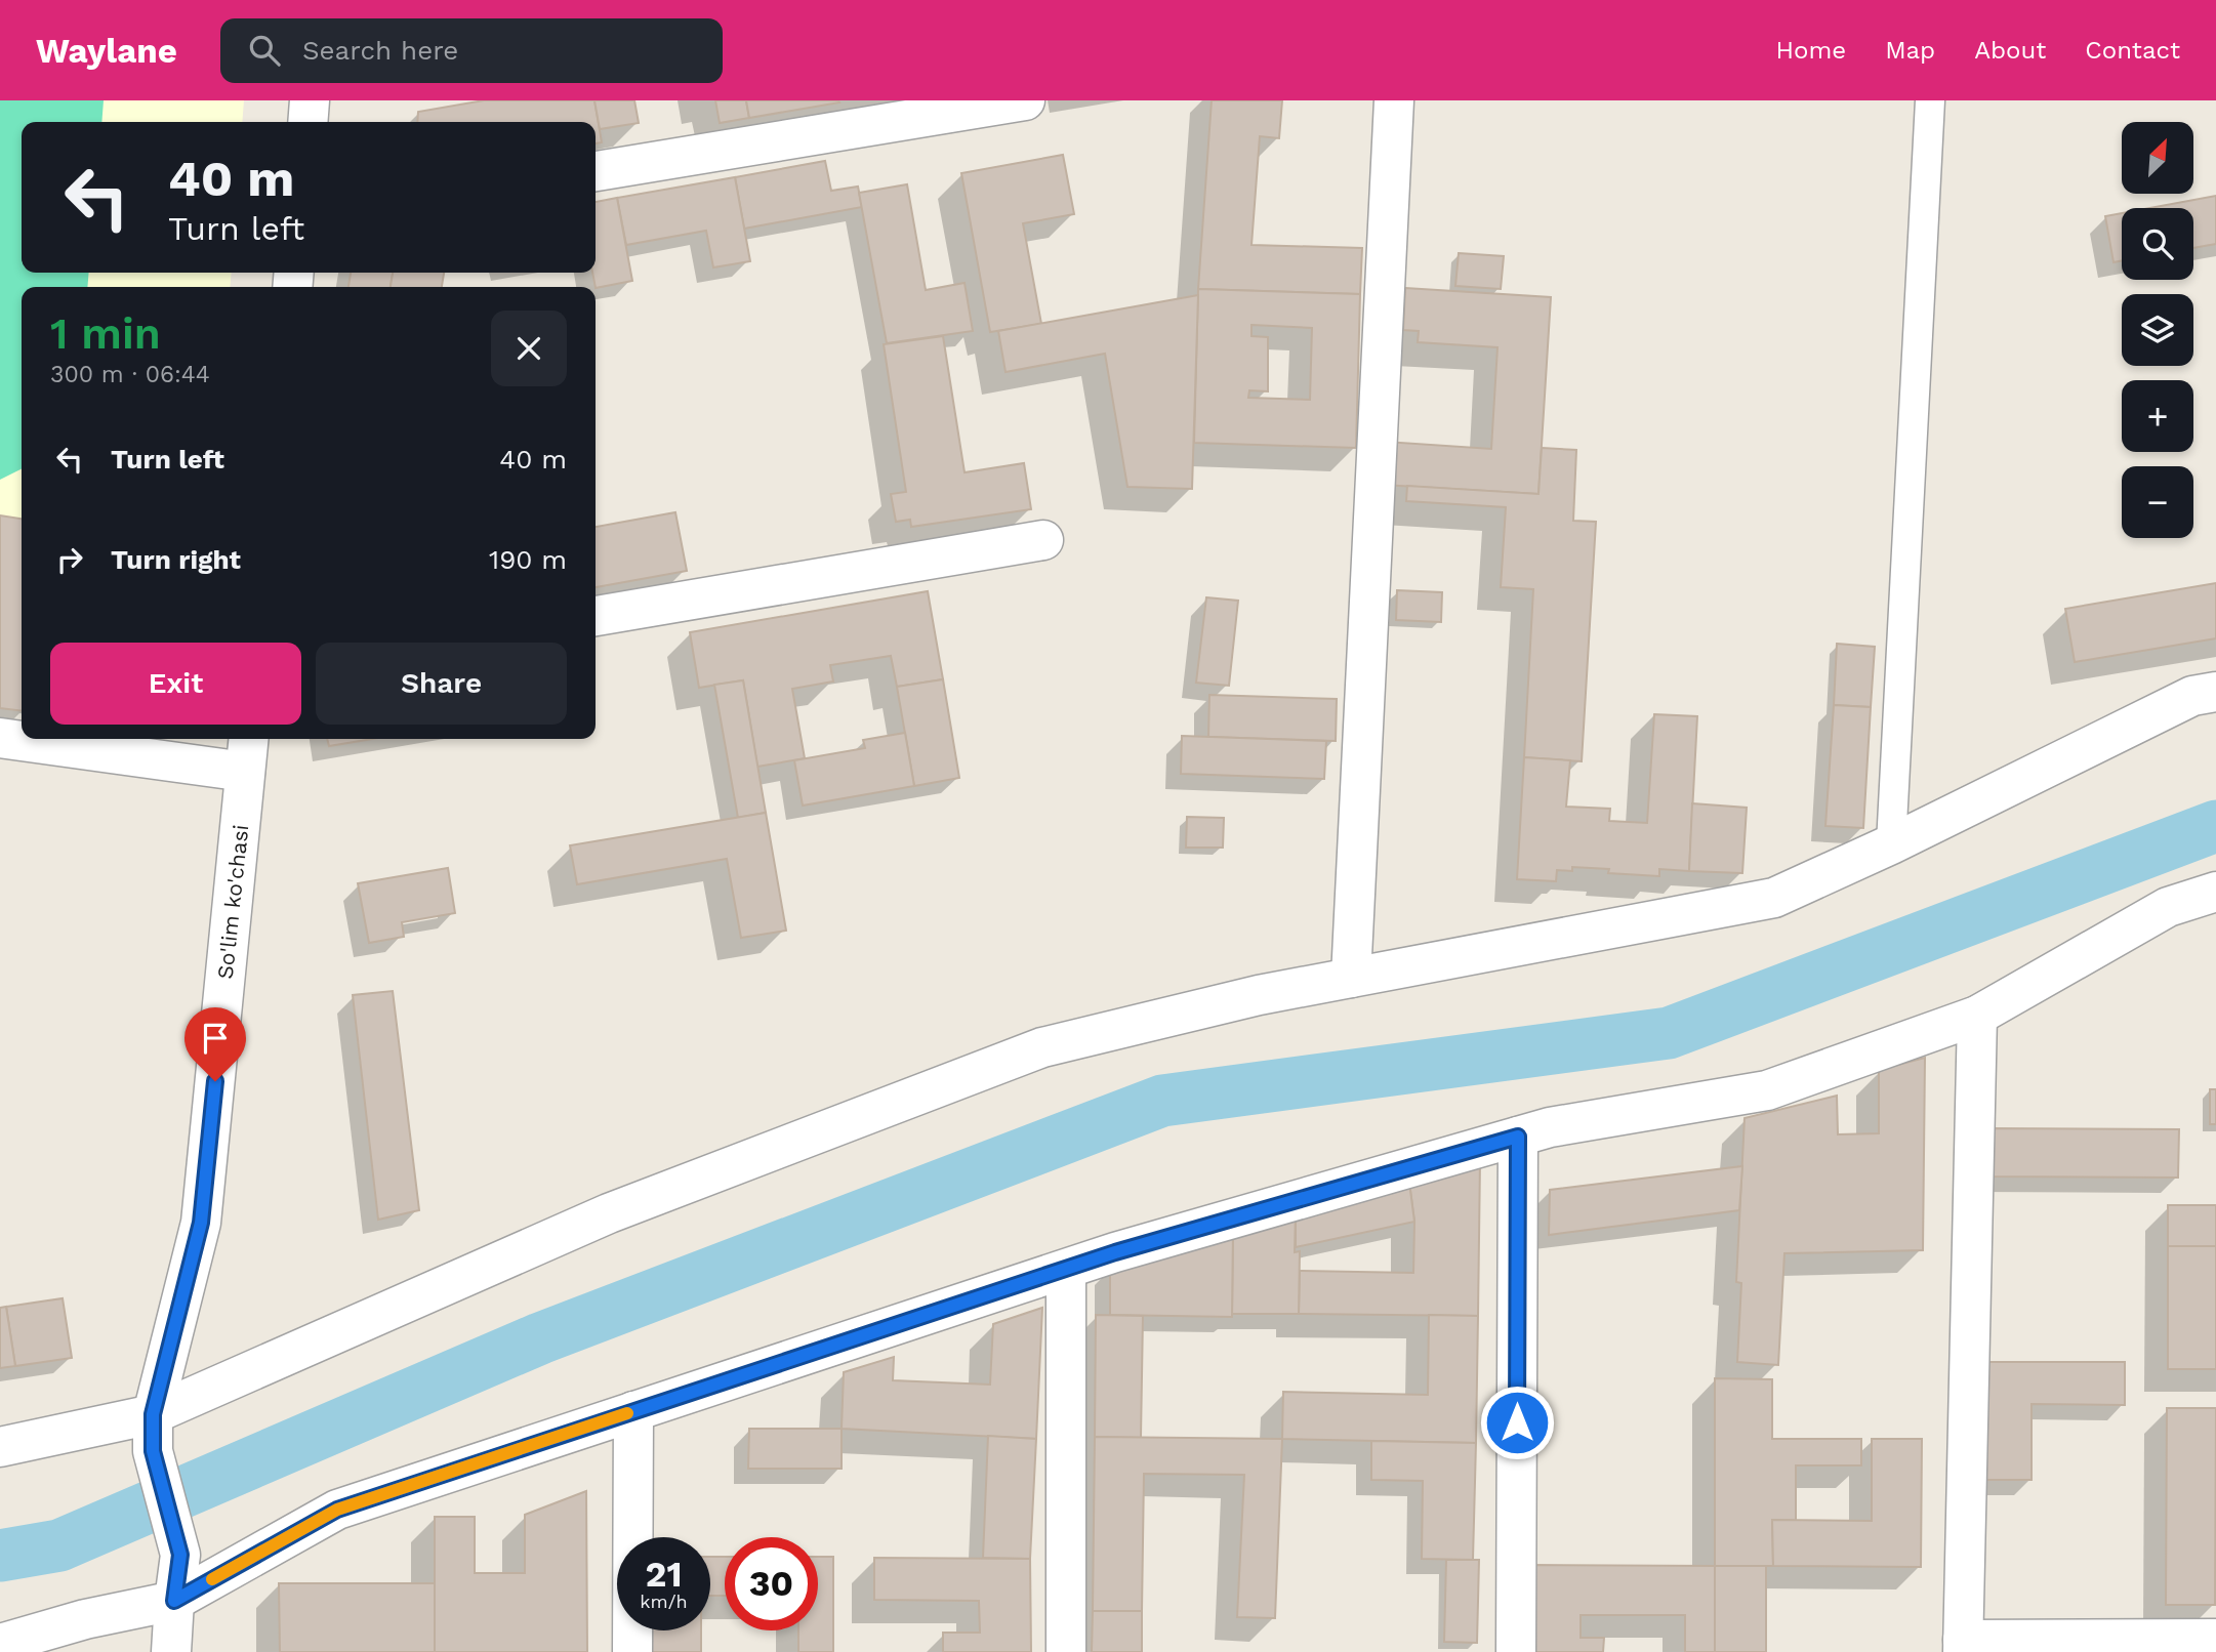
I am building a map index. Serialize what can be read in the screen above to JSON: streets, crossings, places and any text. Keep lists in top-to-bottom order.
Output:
{
  "streets": {
    "street": ["So'lim ko'chasi"]
  },
  "north": "top right",
  "page": {
    "header": "Waylane",
    "search": "Search here",
    "nav": [
      "Home",
      "Map",
      "About",
      "Contact"
    ],
    "map_buttons": ["+", "−"],
    "turn": ["40 m", "Turn left"],
    "heading": ["1 min", "300 m · 06:44"],
    "list": [
      {
        "name": "Turn left",
        "value": "40 m"
      },
      {
        "name": "Turn right",
        "value": "190 m"
      }
    ],
    "buttons": ["Exit", "Share"],
    "speed": "21 km/h",
    "limit": "30"
  }
}
